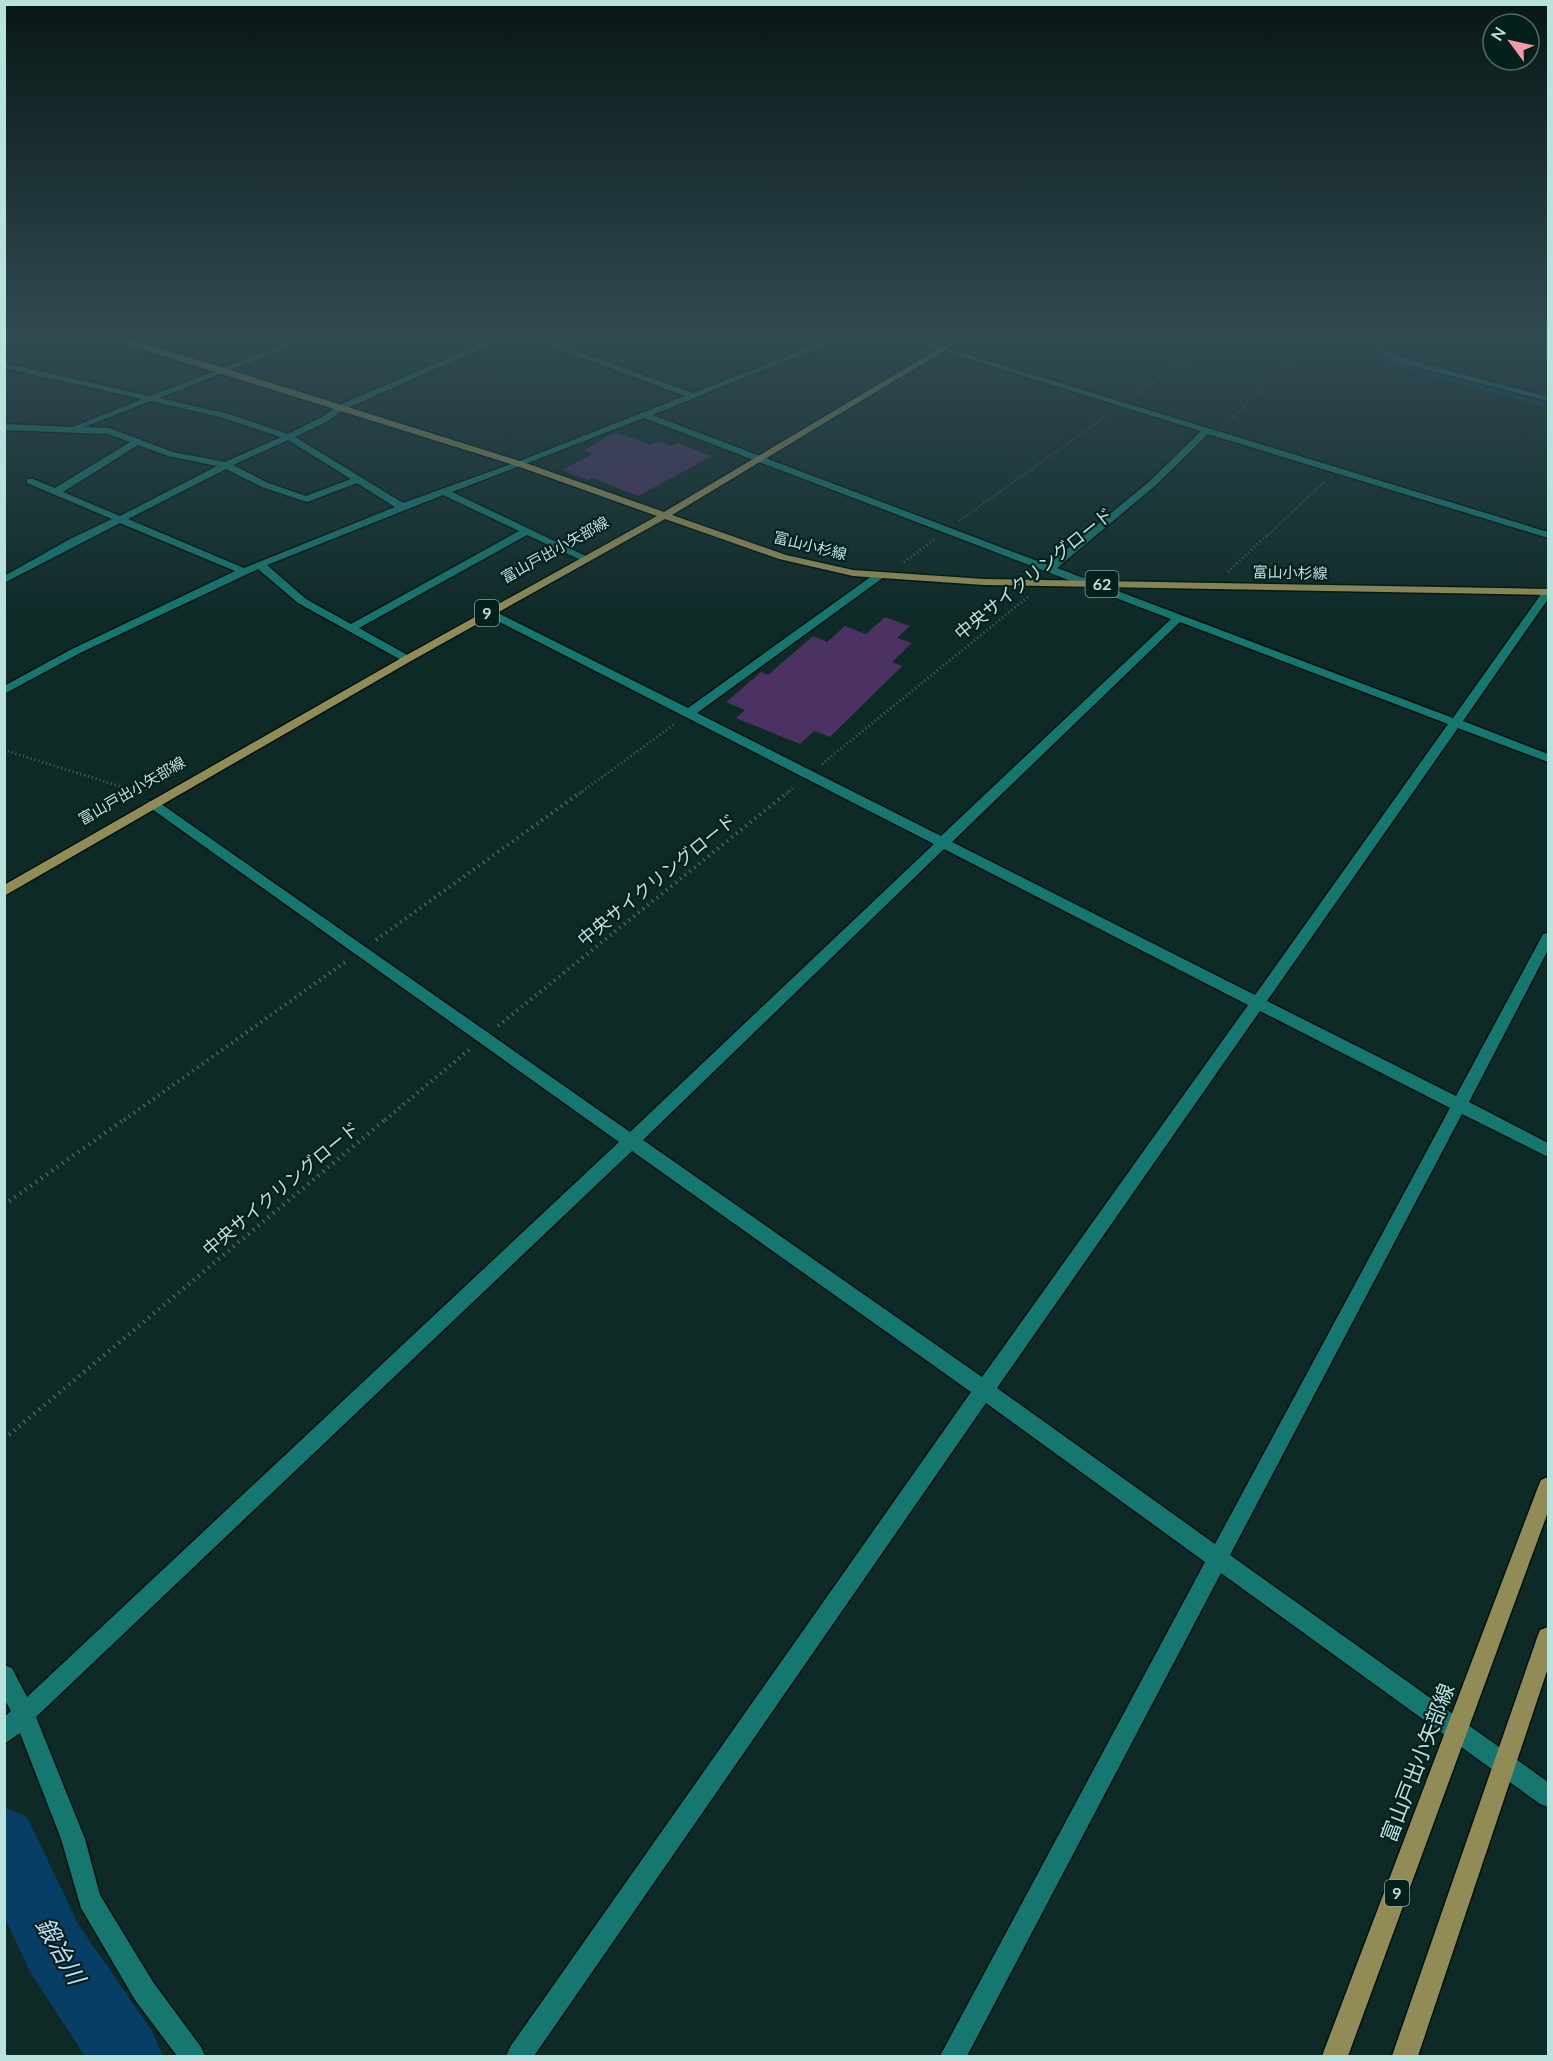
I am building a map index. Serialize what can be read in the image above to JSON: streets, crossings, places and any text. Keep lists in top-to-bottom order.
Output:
{
  "streets": {
    "main road": [
      "富山小杉線",
      "富山戸出小矢部線",
      "62",
      "9"
    ],
    "path": ["中央サイクリングロード"]
  },
  "crossings": [
    ["富山小杉線", "富山戸出小矢部線"],
    ["富山小杉線", "中央サイクリングロード"]
  ],
  "water": ["鍛冶川"],
  "north": "top left"
}
